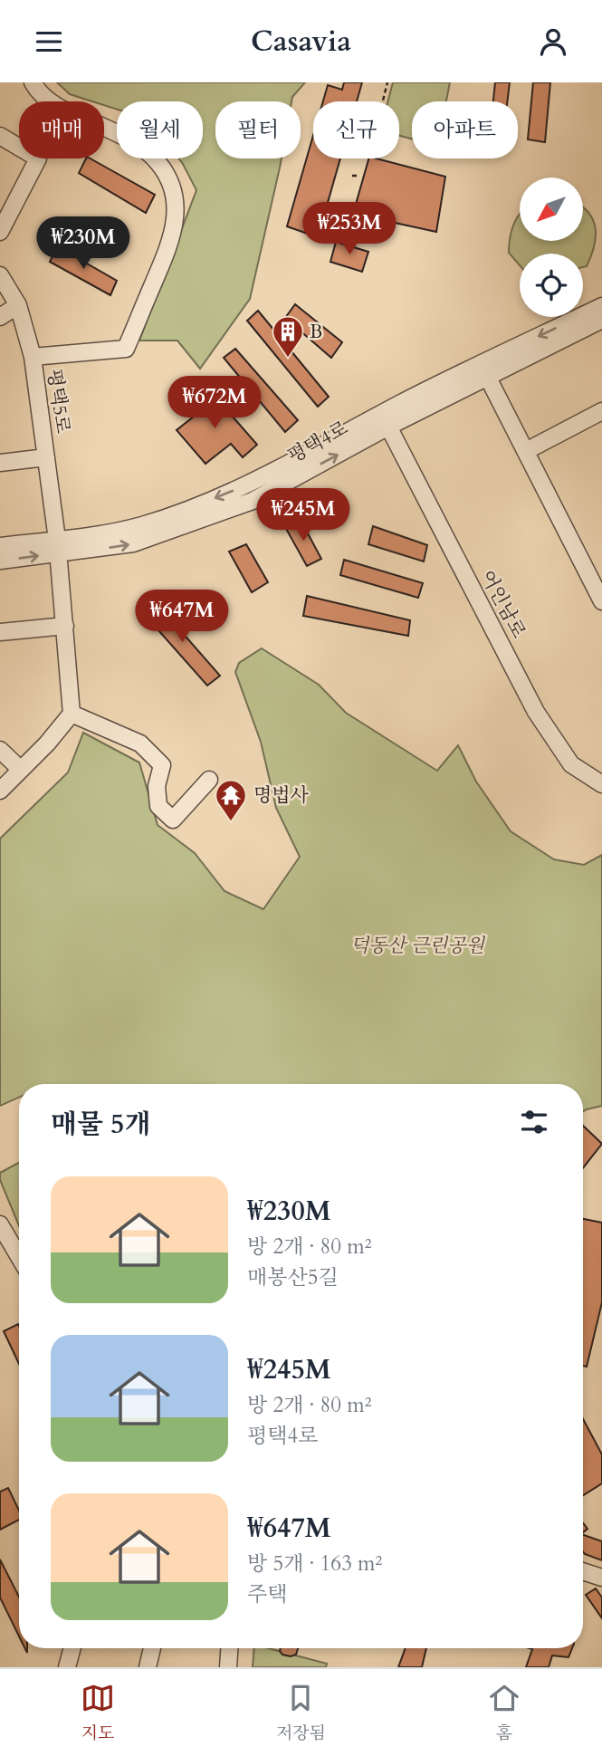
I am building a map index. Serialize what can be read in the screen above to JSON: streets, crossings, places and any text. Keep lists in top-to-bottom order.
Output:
{
  "streets": {
    "street": ["평택5로", "평택4로", "어인남로"]
  },
  "crossings": [
    ["평택5로", "평택4로"],
    ["평택4로", "어인남로"]
  ],
  "parks": ["덕동산 근린공원"],
  "places": {
    "building": ["B"],
    "temple": ["명법사"]
  },
  "north": "bottom left",
  "page": {
    "header": "Casavia",
    "chip": [
      "매매",
      "월세",
      "필터",
      "신규",
      "아파트"
    ],
    "price": [
      "₩253M",
      "₩230M",
      "₩672M",
      "₩245M",
      "₩647M"
    ],
    "heading": "매물 5개",
    "list": [
      {
        "name": "₩230M",
        "note": "방 2개 · 80 m² · 매봉산5길"
      },
      {
        "name": "₩245M",
        "note": "방 2개 · 80 m² · 평택4로"
      },
      {
        "name": "₩647M",
        "note": "방 5개 · 163 m² · 주택"
      }
    ],
    "tabs": ["지도", "저장됨", "홈"]
  }
}
